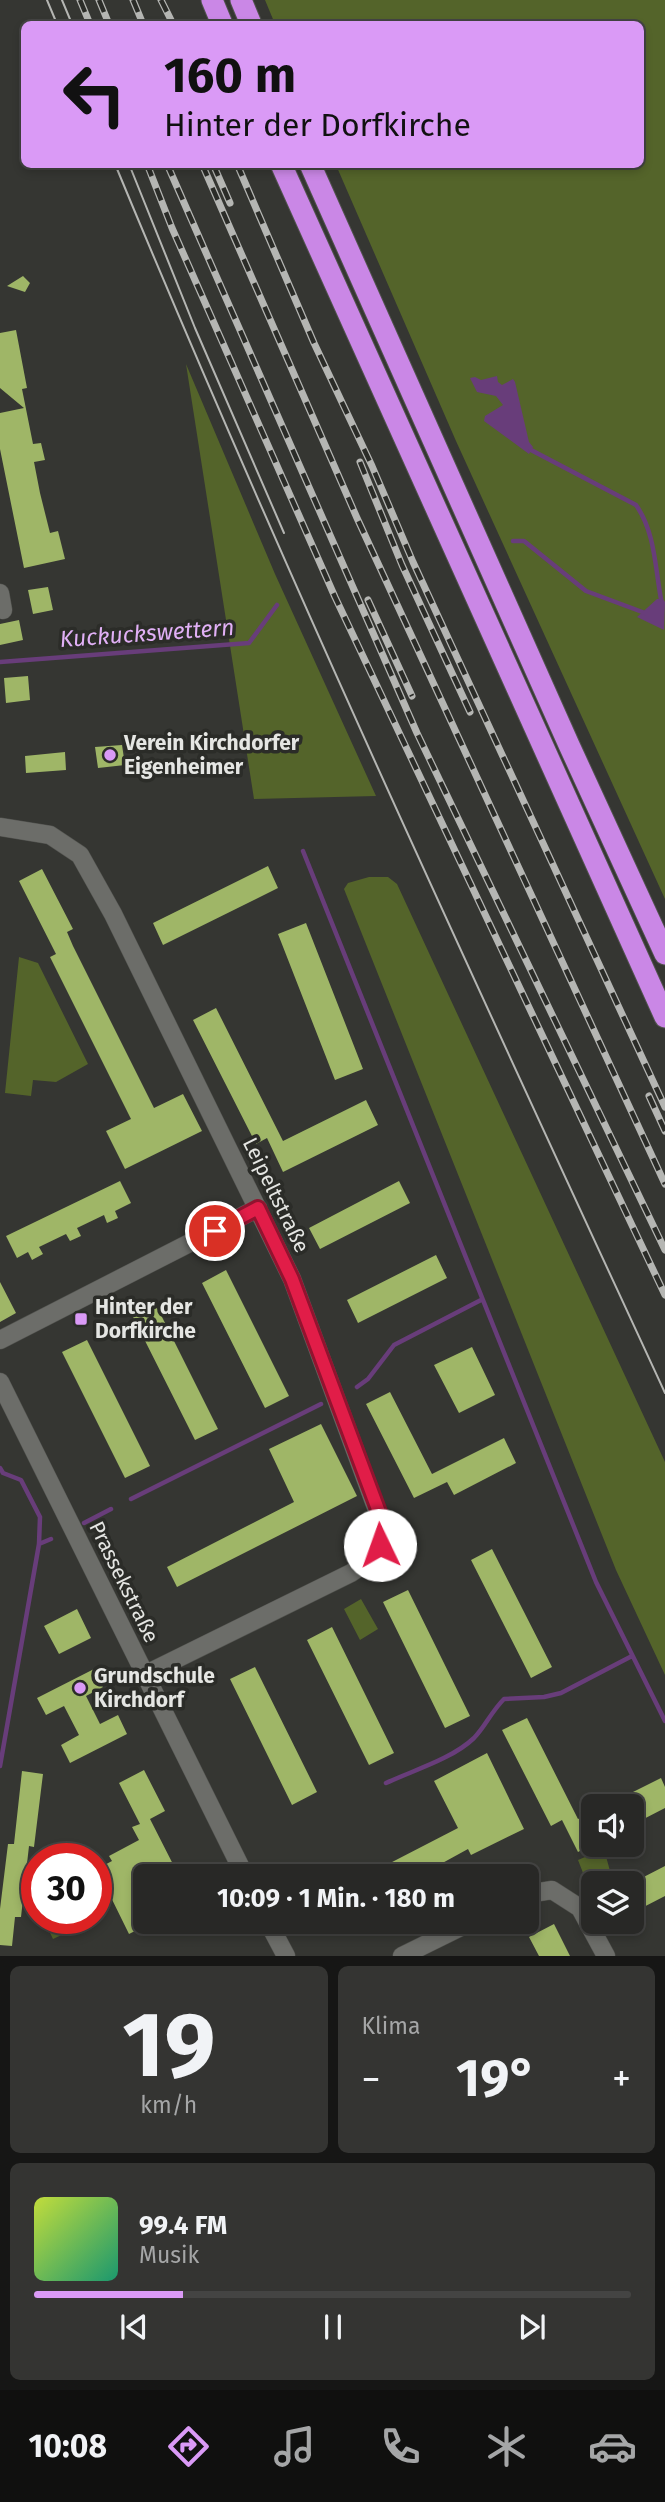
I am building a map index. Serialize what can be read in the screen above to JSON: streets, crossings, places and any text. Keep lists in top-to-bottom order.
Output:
{
  "streets": {
    "street": ["Leipeltstraße", "Prassekstraße"]
  },
  "crossings": [
    ["Leipeltstraße", "Prassekstraße"]
  ],
  "water": ["Kuckuckswettern"],
  "places": {
    "other": ["Verein Kirchdorfer Eigenheimer", "Grundschule Kirchdorf"],
    "transit": ["Hinter der Dorfkirche"]
  },
  "page": {
    "turn": ["160 m", "Hinter der Dorfkirche"],
    "limit": "30",
    "trip": "10:09 · 1 Min. · 180 m",
    "tile": [
      ["19", "km/h"],
      "Klima"
    ],
    "heat": ["−", "19°", "+"],
    "song": ["99.4 FM", "Musik"],
    "tabs": "10:08"
  }
}
